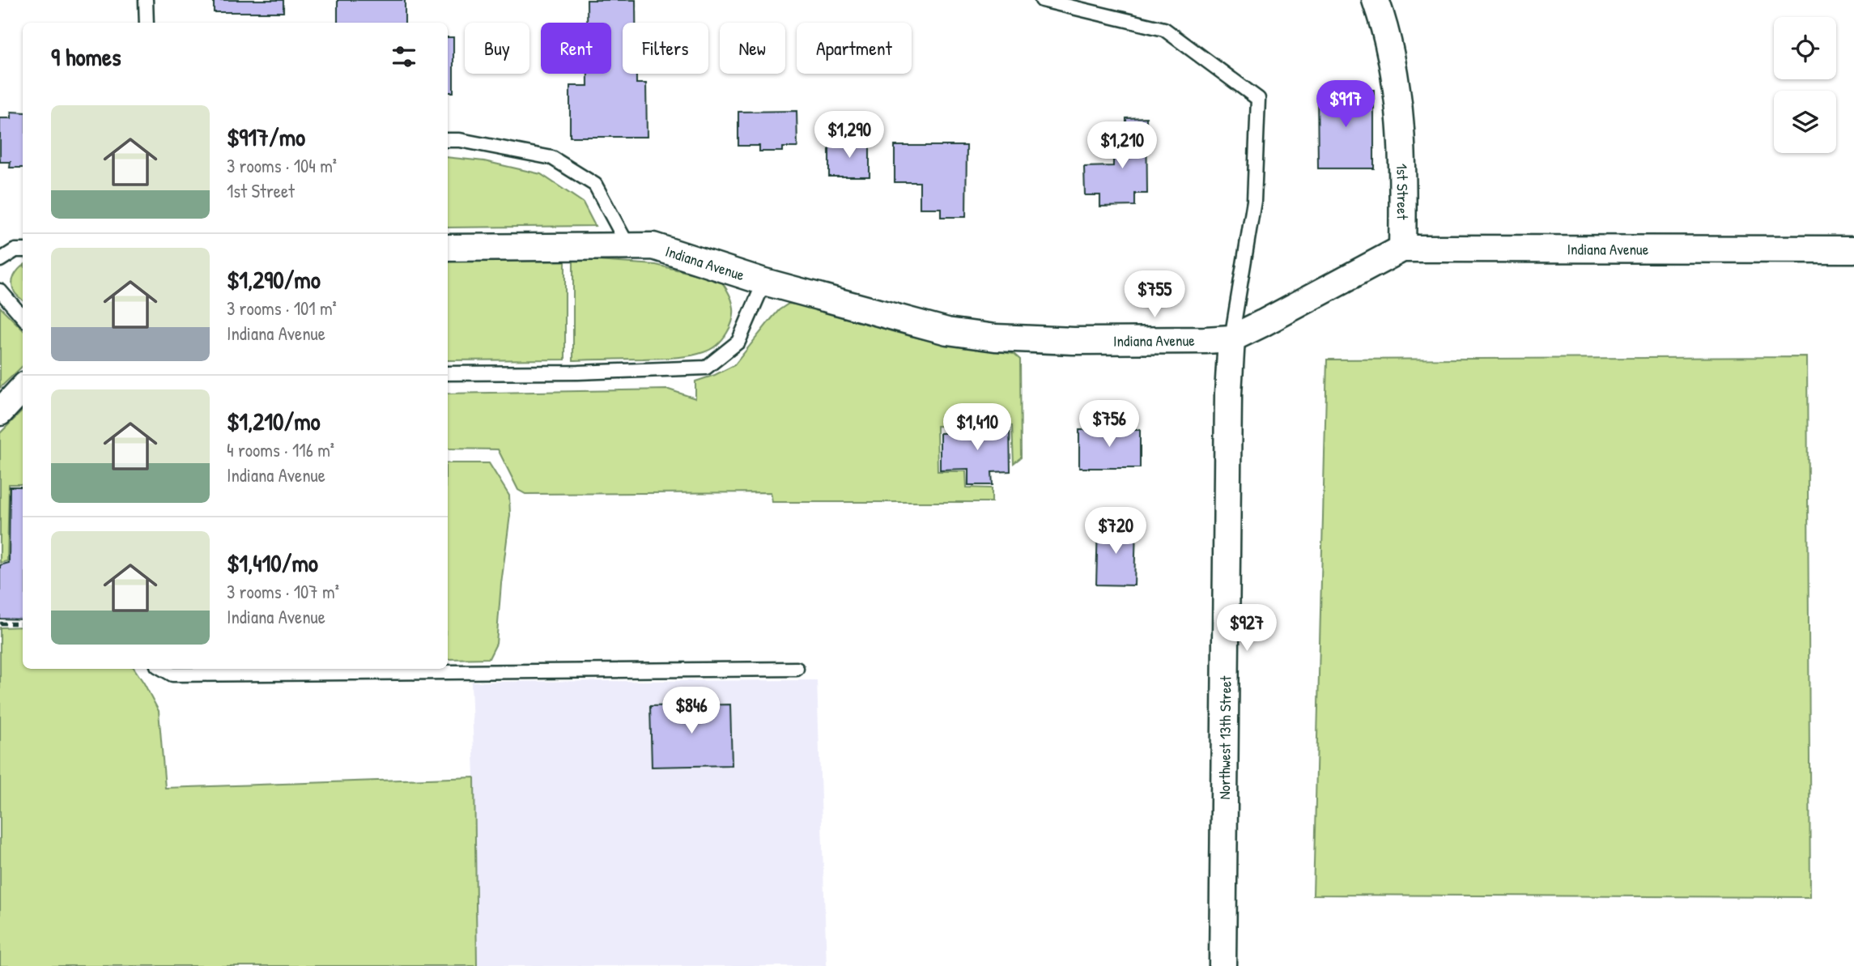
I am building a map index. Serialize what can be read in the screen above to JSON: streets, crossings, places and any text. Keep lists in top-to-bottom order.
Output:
{
  "streets": {
    "street": ["1st Street", "Indiana Avenue", "Northwest 13th Street"]
  },
  "crossings": [
    ["1st Street", "Indiana Avenue"],
    ["Indiana Avenue", "Northwest 13th Street"]
  ],
  "page": {
    "chip": [
      "Buy",
      "Rent",
      "Filters",
      "New",
      "Apartment"
    ],
    "heading": "9 homes",
    "price": [
      "$917",
      "$1,290",
      "$1,210",
      "$755",
      "$756",
      "$1,410",
      "$720",
      "$927",
      "$846"
    ],
    "list": [
      {
        "name": "$917/mo",
        "note": "3 rooms · 104 m² · 1st Street"
      },
      {
        "name": "$1,290/mo",
        "note": "3 rooms · 101 m² · Indiana Avenue"
      },
      {
        "name": "$1,210/mo",
        "note": "4 rooms · 116 m² · Indiana Avenue"
      },
      {
        "name": "$1,410/mo",
        "note": "3 rooms · 107 m² · Indiana Avenue"
      }
    ]
  }
}
